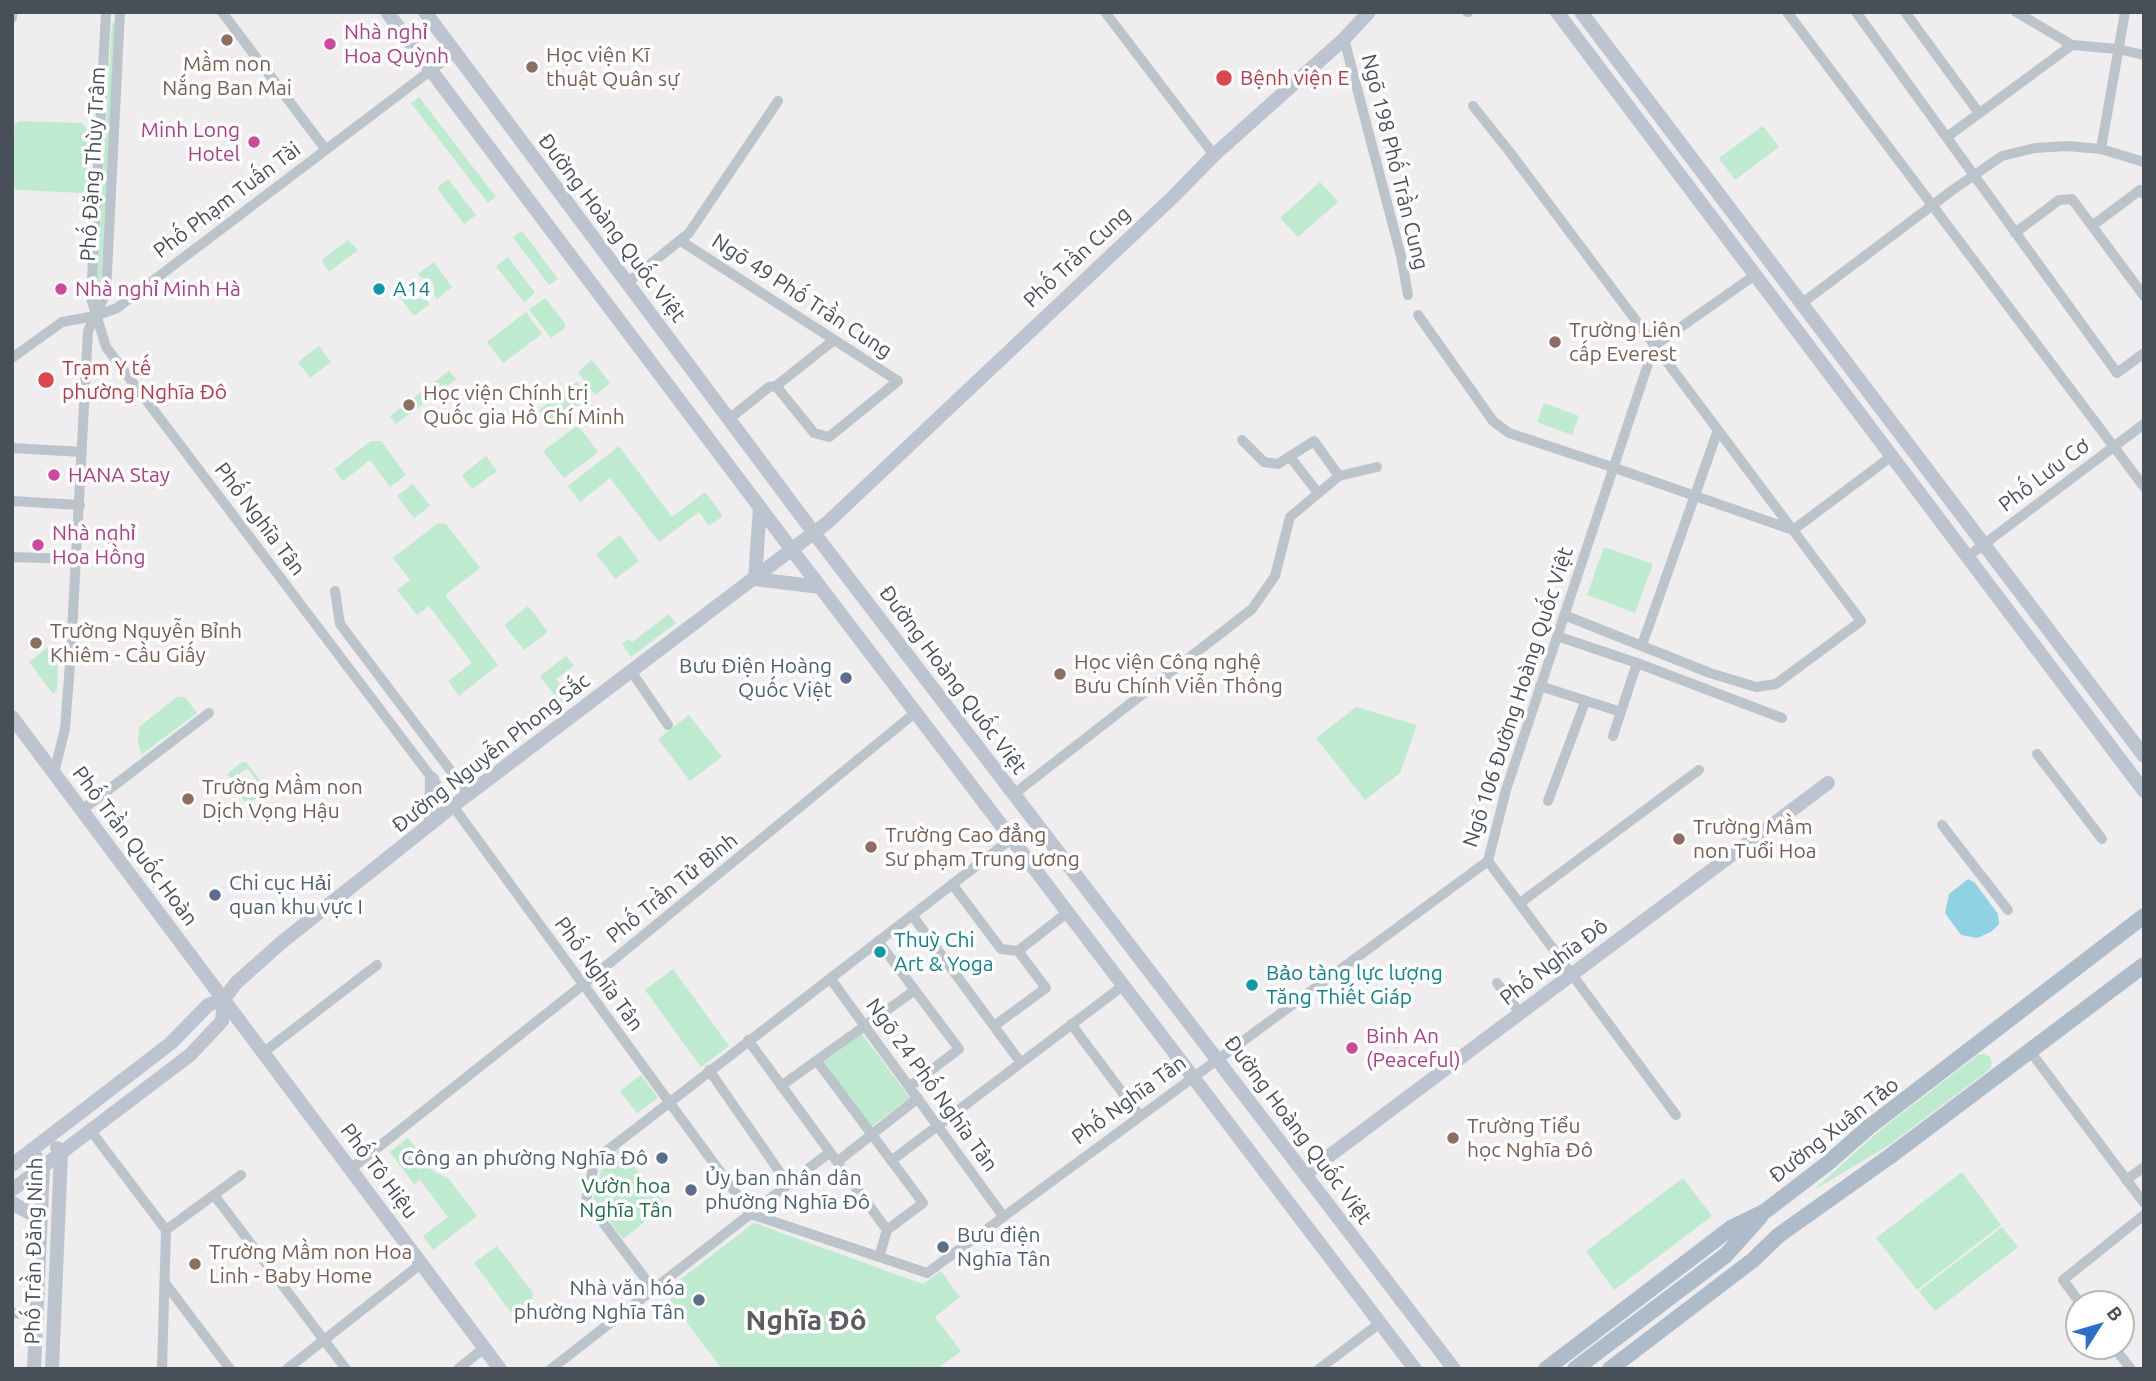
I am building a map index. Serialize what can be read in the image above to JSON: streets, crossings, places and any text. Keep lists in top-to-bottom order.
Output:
{
  "streets": {
    "main road": [
      "Đường Hoàng Quốc Việt",
      "Phố Trần Cung",
      "Đường Nguyễn Phong Sắc",
      "Phố Trần Quốc Hoàn",
      "Phố Nghĩa Đô",
      "Đường Xuân Tảo",
      "Phố Tô Hiệu",
      "Phố Trần Đăng Ninh"
    ],
    "street": [
      "Ngõ 198 Phố Trần Cung",
      "Phố Đặng Thùy Trâm",
      "Phố Phạm Tuấn Tài",
      "Ngõ 49 Phố Trần Cung",
      "Phố Lưu Cơ",
      "Phố Nghĩa Tân",
      "Ngõ 106 Đường Hoàng Quốc Việt",
      "Phố Trần Tử Bình",
      "Ngõ 24 Phố Nghĩa Tân"
    ]
  },
  "crossings": [
    ["Ngõ 198 Phố Trần Cung", "Phố Trần Cung"],
    ["Phố Đặng Thùy Trâm", "Phố Phạm Tuấn Tài"],
    ["Phố Đặng Thùy Trâm", "Phố Nghĩa Tân"],
    ["Phố Đặng Thùy Trâm", "Phố Trần Quốc Hoàn"],
    ["Phố Phạm Tuấn Tài", "Đường Hoàng Quốc Việt"],
    ["Phố Phạm Tuấn Tài", "Phố Nghĩa Tân"],
    ["Đường Hoàng Quốc Việt", "Phố Trần Cung"],
    ["Đường Hoàng Quốc Việt", "Phố Nghĩa Tân"],
    ["Đường Hoàng Quốc Việt", "Ngõ 106 Đường Hoàng Quốc Việt"],
    ["Đường Hoàng Quốc Việt", "Phố Nghĩa Đô"],
    ["Phố Trần Cung", "Đường Nguyễn Phong Sắc"],
    ["Phố Nghĩa Tân", "Ngõ 106 Đường Hoàng Quốc Việt"],
    ["Phố Nghĩa Tân", "Đường Nguyễn Phong Sắc"],
    ["Phố Nghĩa Tân", "Phố Trần Tử Bình"],
    ["Phố Nghĩa Tân", "Ngõ 24 Phố Nghĩa Tân"],
    ["Đường Nguyễn Phong Sắc", "Phố Trần Quốc Hoàn"],
    ["Đường Nguyễn Phong Sắc", "Phố Tô Hiệu"],
    ["Đường Nguyễn Phong Sắc", "Phố Trần Đăng Ninh"],
    ["Phố Trần Quốc Hoàn", "Phố Tô Hiệu"],
    ["Phố Trần Tử Bình", "Phố Tô Hiệu"]
  ],
  "districts": ["Nghĩa Đô"],
  "parks": ["Vườn hoa Nghĩa Tân"],
  "places": [
    "Mầm non Nắng Ban Mai",
    "Nhà nghỉ Hoa Quỳnh",
    "Học viện Kĩ thuật Quân sự",
    "Bệnh viện E",
    "Minh Long Hotel",
    "Nhà nghỉ Minh Hà",
    "A14",
    "Trường Liên cấp Everest",
    "Trạm Y tế phường Nghĩa Đô",
    "Học viện Chính trị Quốc gia Hồ Chí Minh",
    "HANA Stay",
    "Nhà nghỉ Hoa Hồng",
    "Trường Nguyễn Bỉnh Khiêm - Cầu Giấy",
    "Học viện Công nghệ Bưu Chính Viễn Thông",
    "Bưu Điện Hoàng Quốc Việt",
    "Trường Mầm non Dịch Vọng Hậu",
    "Trường Mầm non Tuổi Hoa",
    "Trường Cao đẳng Sư phạm Trung ương",
    "Chi cục Hải quan khu vực I",
    "Thuỳ Chi Art & Yoga",
    "Bảo tàng lực lượng Tăng Thiết Giáp",
    "Binh An (Peaceful)",
    "Trường Tiểu học Nghĩa Đô",
    "Công an phường Nghĩa Đô",
    "Ủy ban nhân dân phường Nghĩa Đô",
    "Bưu điện Nghĩa Tân",
    "Trường Mầm non Hoa Linh - Baby Home",
    "Nhà văn hóa phường Nghĩa Tân"
  ],
  "north": "top right"
}
